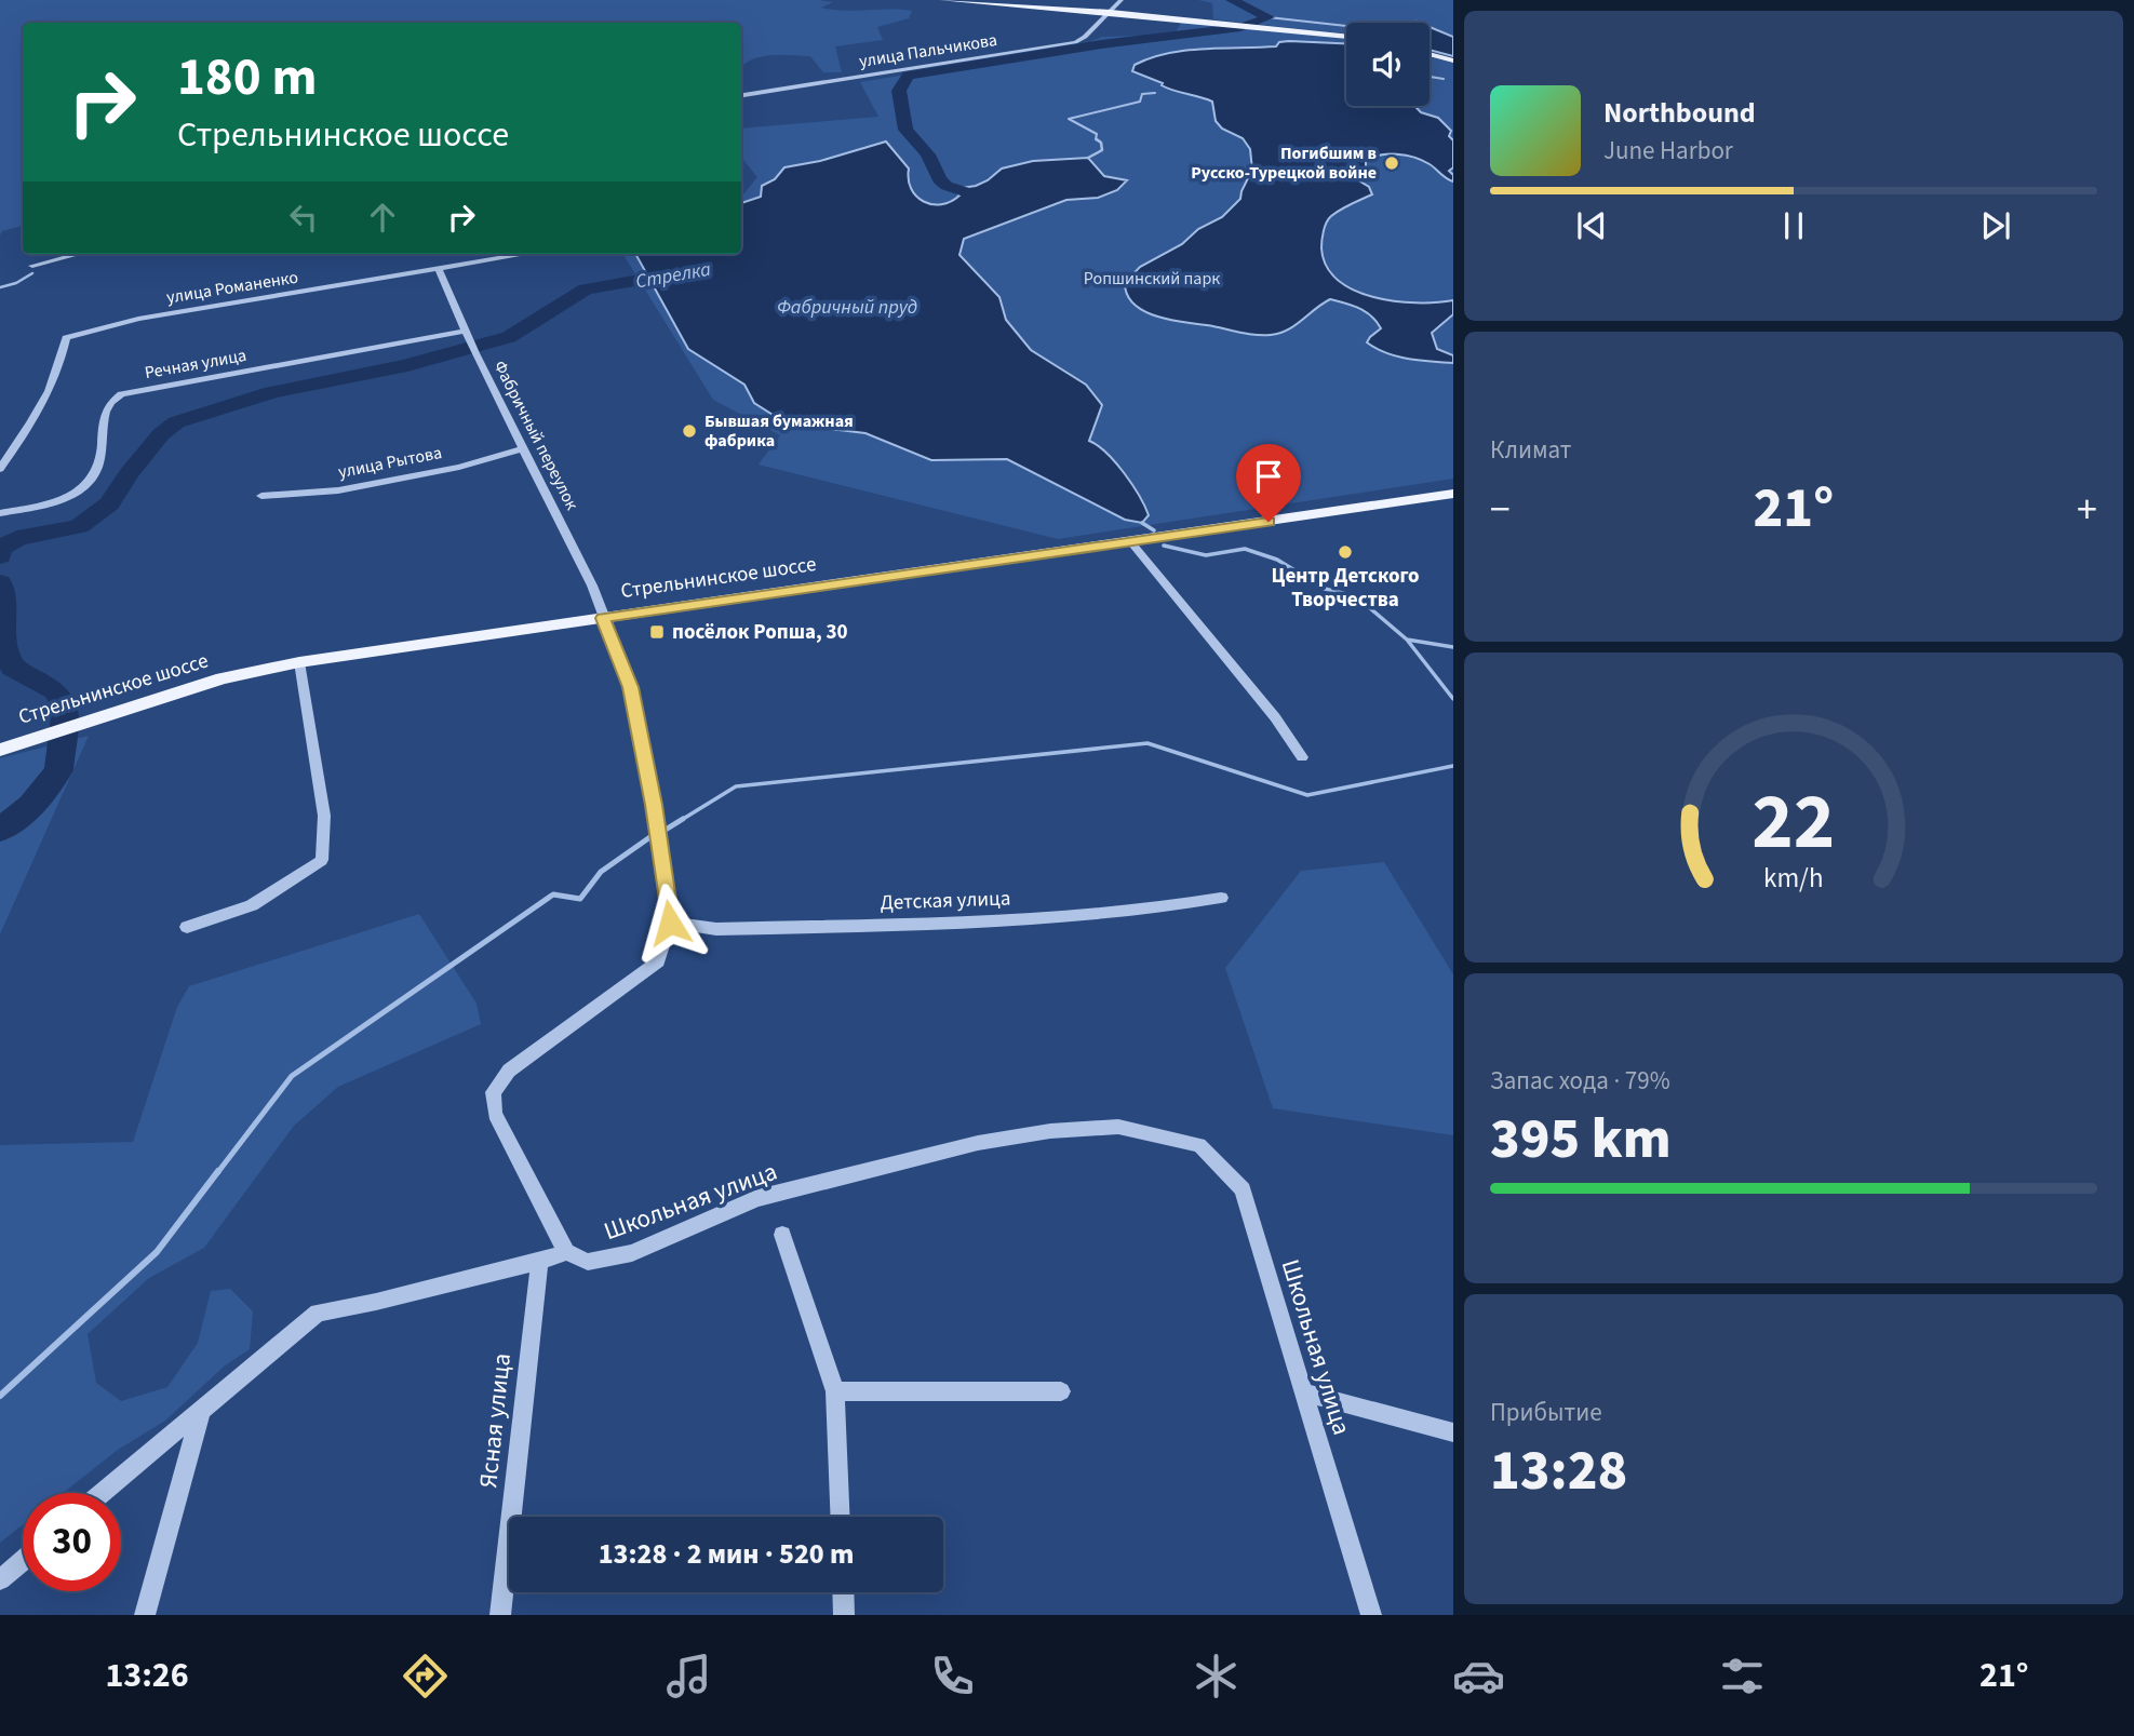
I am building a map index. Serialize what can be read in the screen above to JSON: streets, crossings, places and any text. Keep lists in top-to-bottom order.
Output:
{
  "streets": {
    "main road": ["Стрельнинское шоссе"],
    "street": [
      "улица Пальчикова",
      "улица Романенко",
      "Речная улица",
      "Фабричный переулок",
      "улица Рытова",
      "Детская улица",
      "Школьная улица",
      "Ясная улица"
    ]
  },
  "crossings": [
    ["улица Романенко", "Фабричный переулок"],
    ["Речная улица", "Фабричный переулок"],
    ["Фабричный переулок", "улица Рытова"],
    ["Фабричный переулок", "Стрельнинское шоссе"]
  ],
  "water": ["Стрелка", "Фабричный пруд"],
  "parks": ["Ропшинский парк"],
  "places": {
    "other": ["Погибшим в Русско-Турецкой войне", "Бывшая бумажная фабрика", "Центр Детского Творчества"],
    "transit": ["посёлок Ропша, 30"]
  },
  "page": {
    "turn": ["180 m", "Стрельнинское шоссе"],
    "song": ["Northbound", "June Harbor"],
    "tile": [
      "Климат",
      ["Запас хода · 79%", "395 km"],
      ["Прибытие", "13:28"]
    ],
    "heat": ["−", "21°", "+"],
    "limit": "30",
    "trip": "13:28 · 2 мин · 520 m",
    "tabs": ["13:26", "21°"],
    "gauge": ["22", "km/h"]
  }
}
